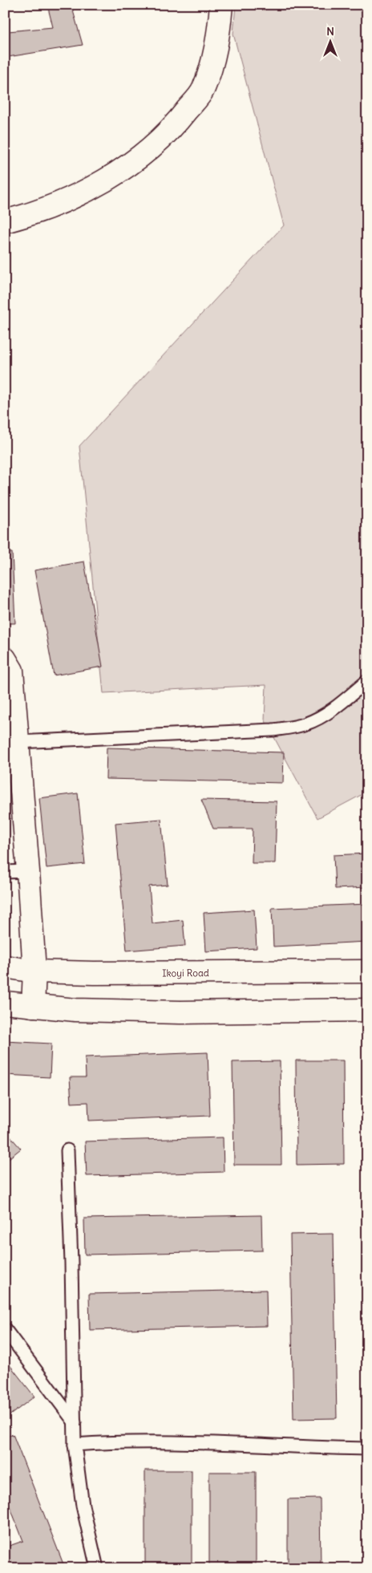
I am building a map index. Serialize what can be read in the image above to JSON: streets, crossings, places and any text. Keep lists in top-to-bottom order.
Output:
{
  "streets": {
    "main road": ["Ikoyi Road"]
  },
  "north": "top"
}
